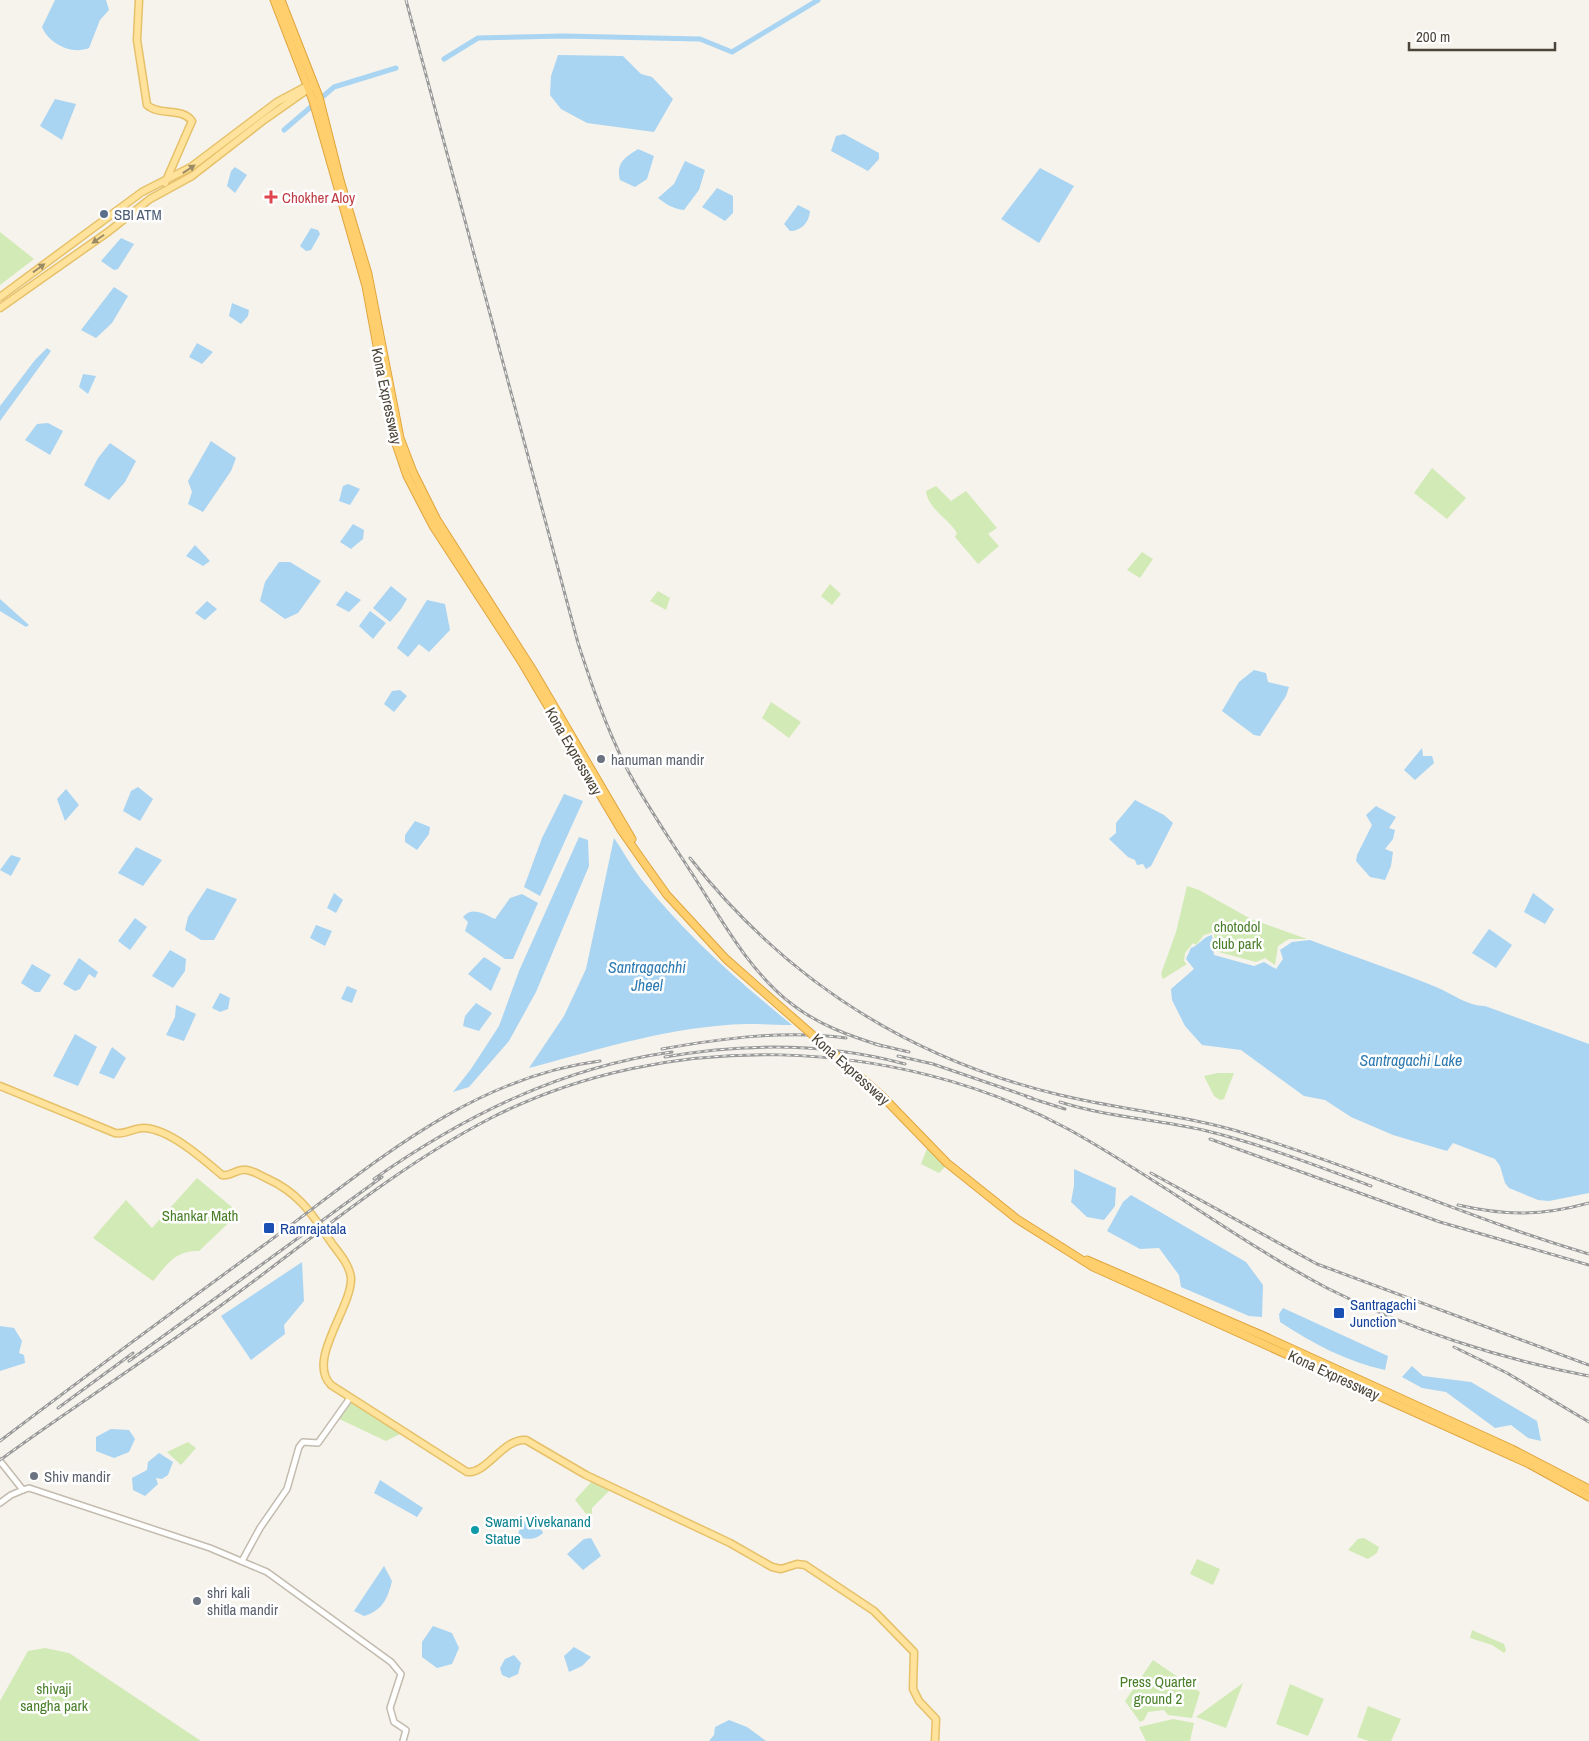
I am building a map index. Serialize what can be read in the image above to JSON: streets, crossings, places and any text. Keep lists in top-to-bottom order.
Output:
{
  "streets": {
    "highway": ["Kona Expressway"]
  },
  "water": ["Santragachhi Jheel", "Santragachi Lake"],
  "parks": [
    "chotodol club park",
    "Shankar Math",
    "Press Quarter ground 2",
    "shivaji sangha park"
  ],
  "places": {
    "health": ["Chokher Aloy"],
    "other": [
      "SBI ATM",
      "hanuman mandir",
      "Shiv mandir",
      "Swami Vivekanand Statue",
      "shri kali shitla mandir"
    ],
    "transit": ["Ramrajatala", "Santragachi Junction"]
  },
  "scale_bar": "200 m"
}
